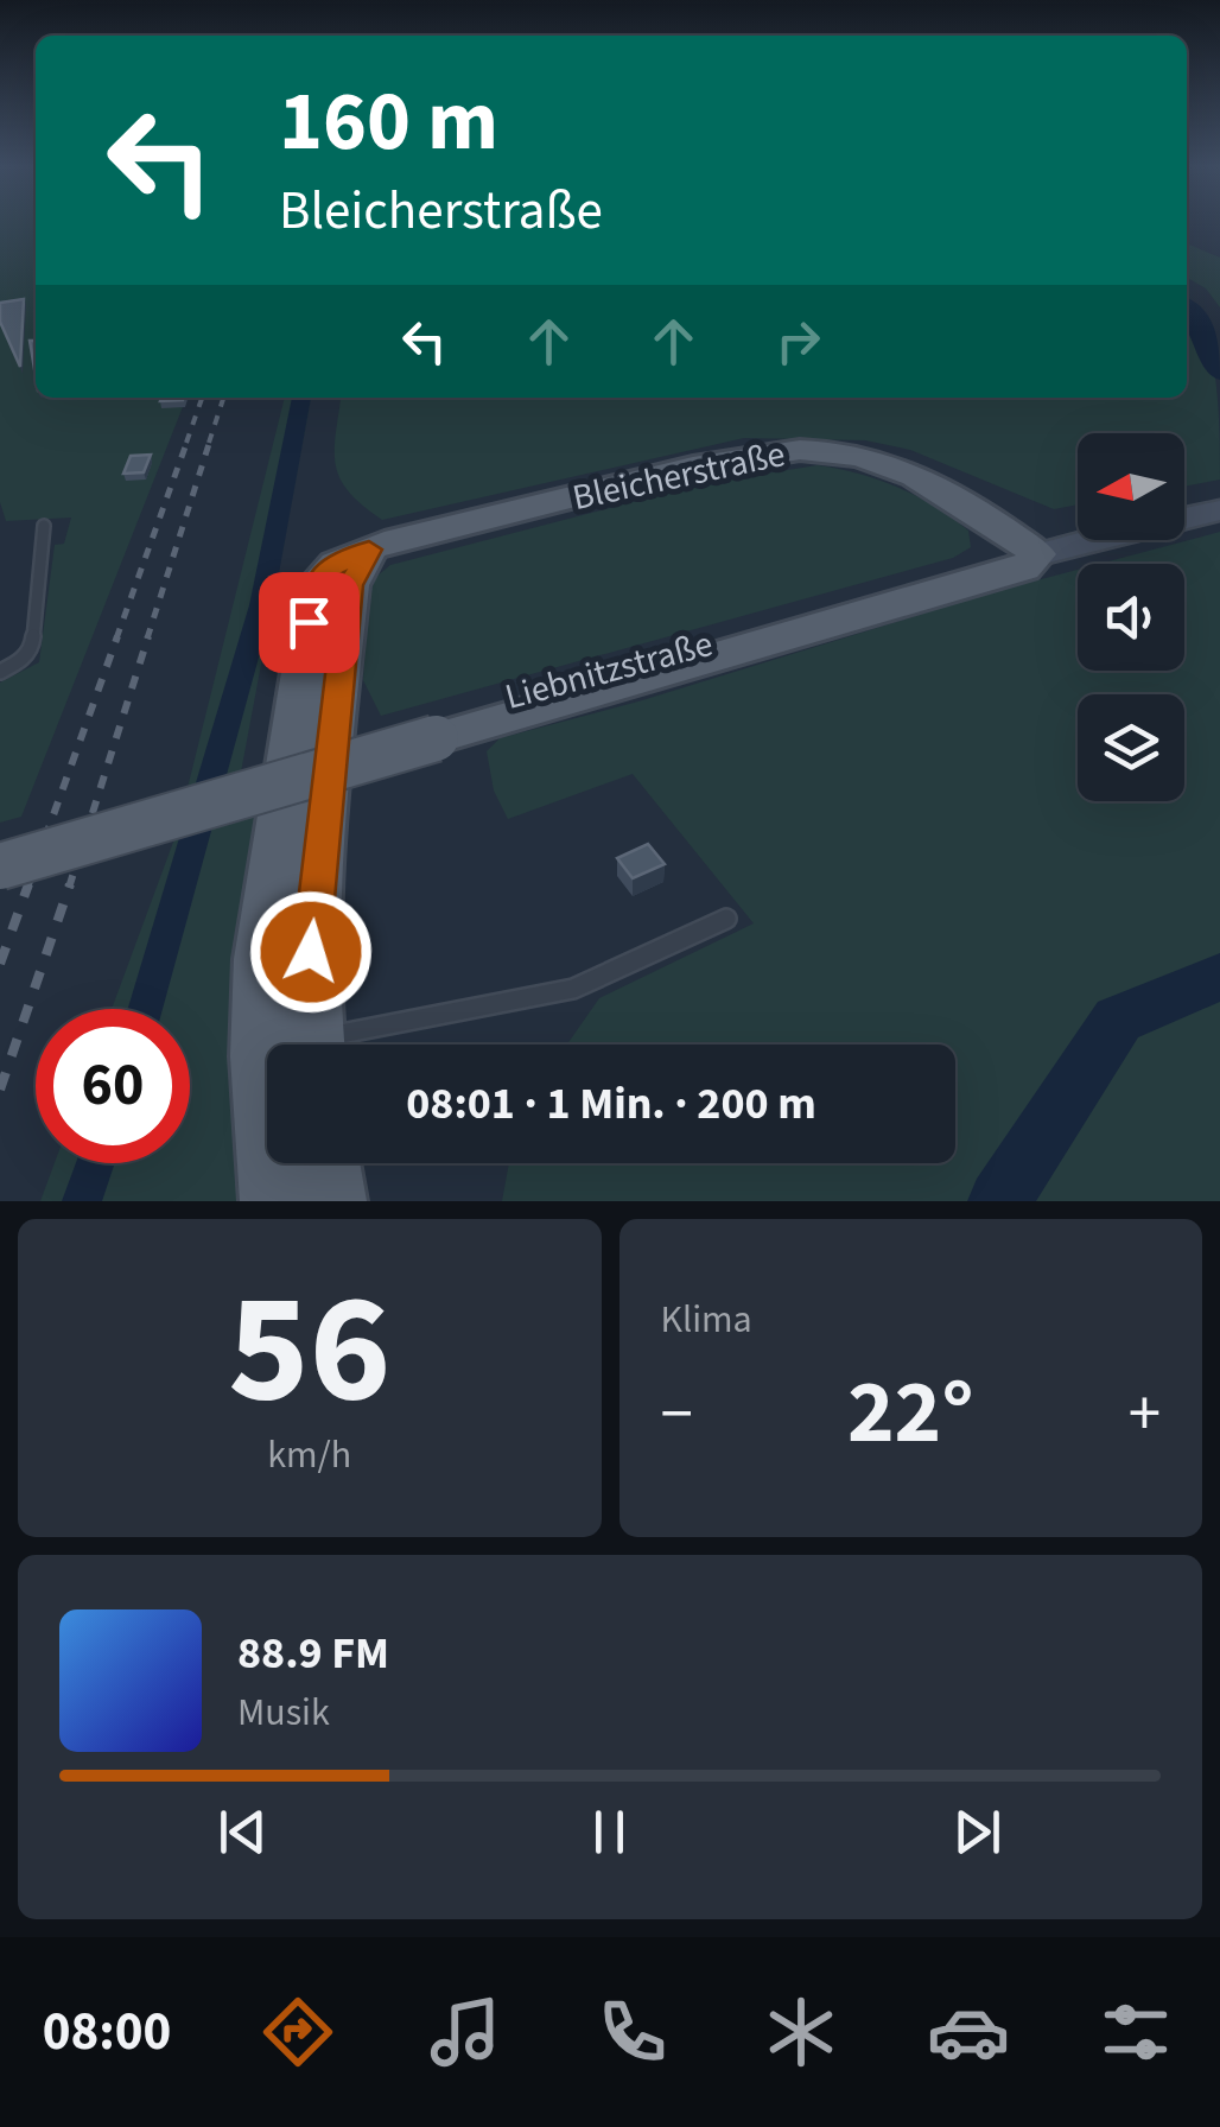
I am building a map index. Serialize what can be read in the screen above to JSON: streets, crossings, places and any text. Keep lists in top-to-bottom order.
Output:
{
  "streets": {
    "main road": ["Bleicherstraße"]
  },
  "north": "left",
  "page": {
    "turn": ["160 m", "Bleicherstraße"],
    "limit": "60",
    "trip": "08:01 · 1 Min. · 200 m",
    "tile": [
      ["56", "km/h"],
      "Klima"
    ],
    "heat": ["−", "22°", "+"],
    "song": ["88.9 FM", "Musik"],
    "tabs": "08:00"
  }
}
